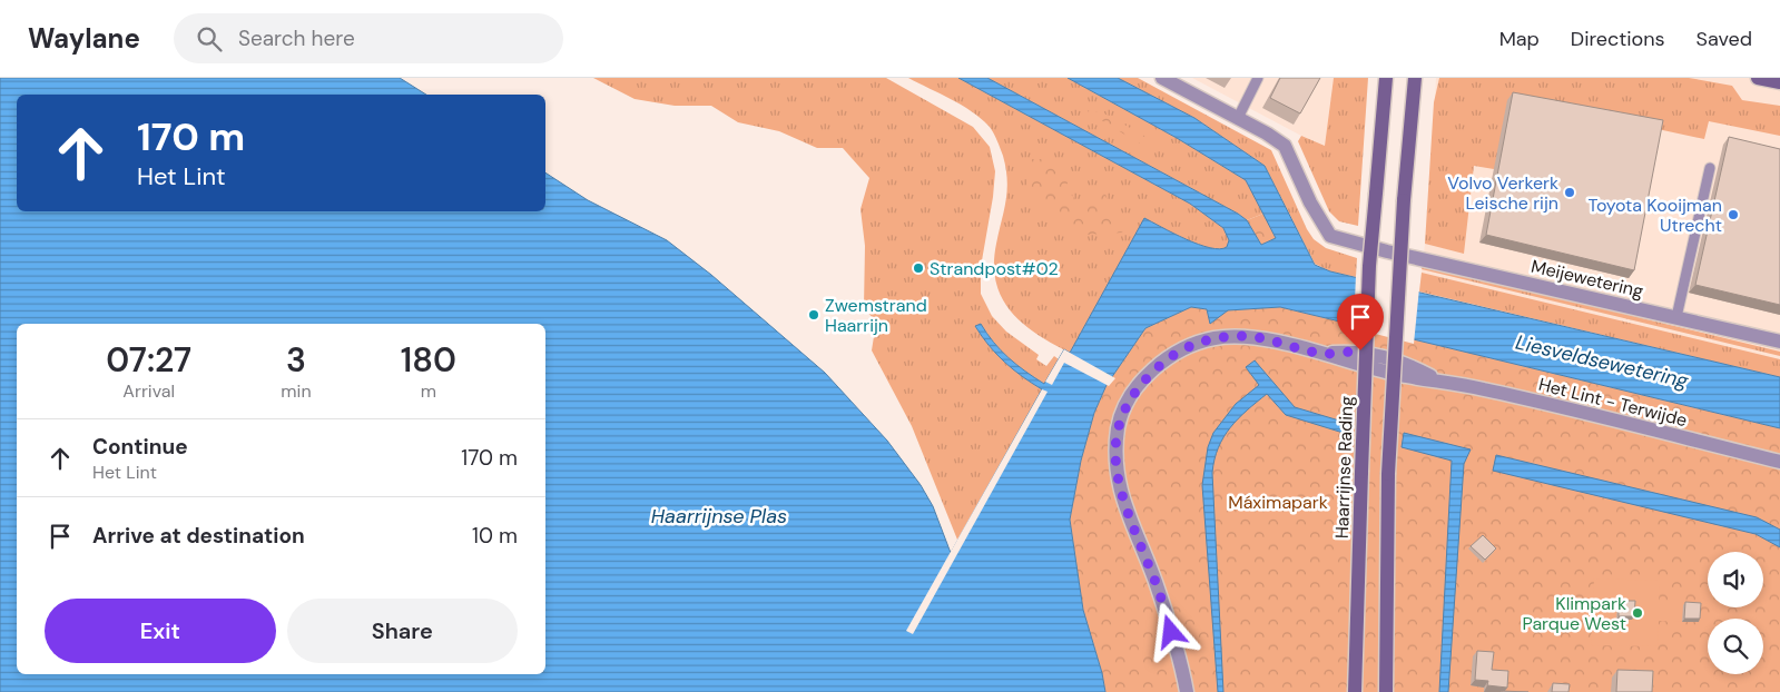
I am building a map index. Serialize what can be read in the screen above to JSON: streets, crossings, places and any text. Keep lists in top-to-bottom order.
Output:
{
  "streets": {
    "main road": ["Haarrijnse Rading"],
    "street": ["Meijewetering", "Het Lint - Terwijde"]
  },
  "water": ["Liesveldsewetering", "Haarrijnse Plas"],
  "parks": ["Máximapark"],
  "places": [
    "Volvo Verkerk Leische rijn",
    "Toyota Kooijman Utrecht",
    "Strandpost#02",
    "Zwemstrand Haarrijn",
    "Klimpark Parque West"
  ],
  "page": {
    "header": "Waylane",
    "search": "Search here",
    "nav": ["Map", "Directions", "Saved"],
    "turn": ["170 m", "Het Lint"],
    "eta": [
      "07:27",
      "Arrival",
      "3",
      "min",
      "180",
      "m"
    ],
    "list": [
      {
        "name": "Continue",
        "note": "Het Lint",
        "value": "170 m"
      },
      {
        "name": "Arrive at destination",
        "value": "10 m"
      }
    ],
    "buttons": ["Exit", "Share"]
  }
}
